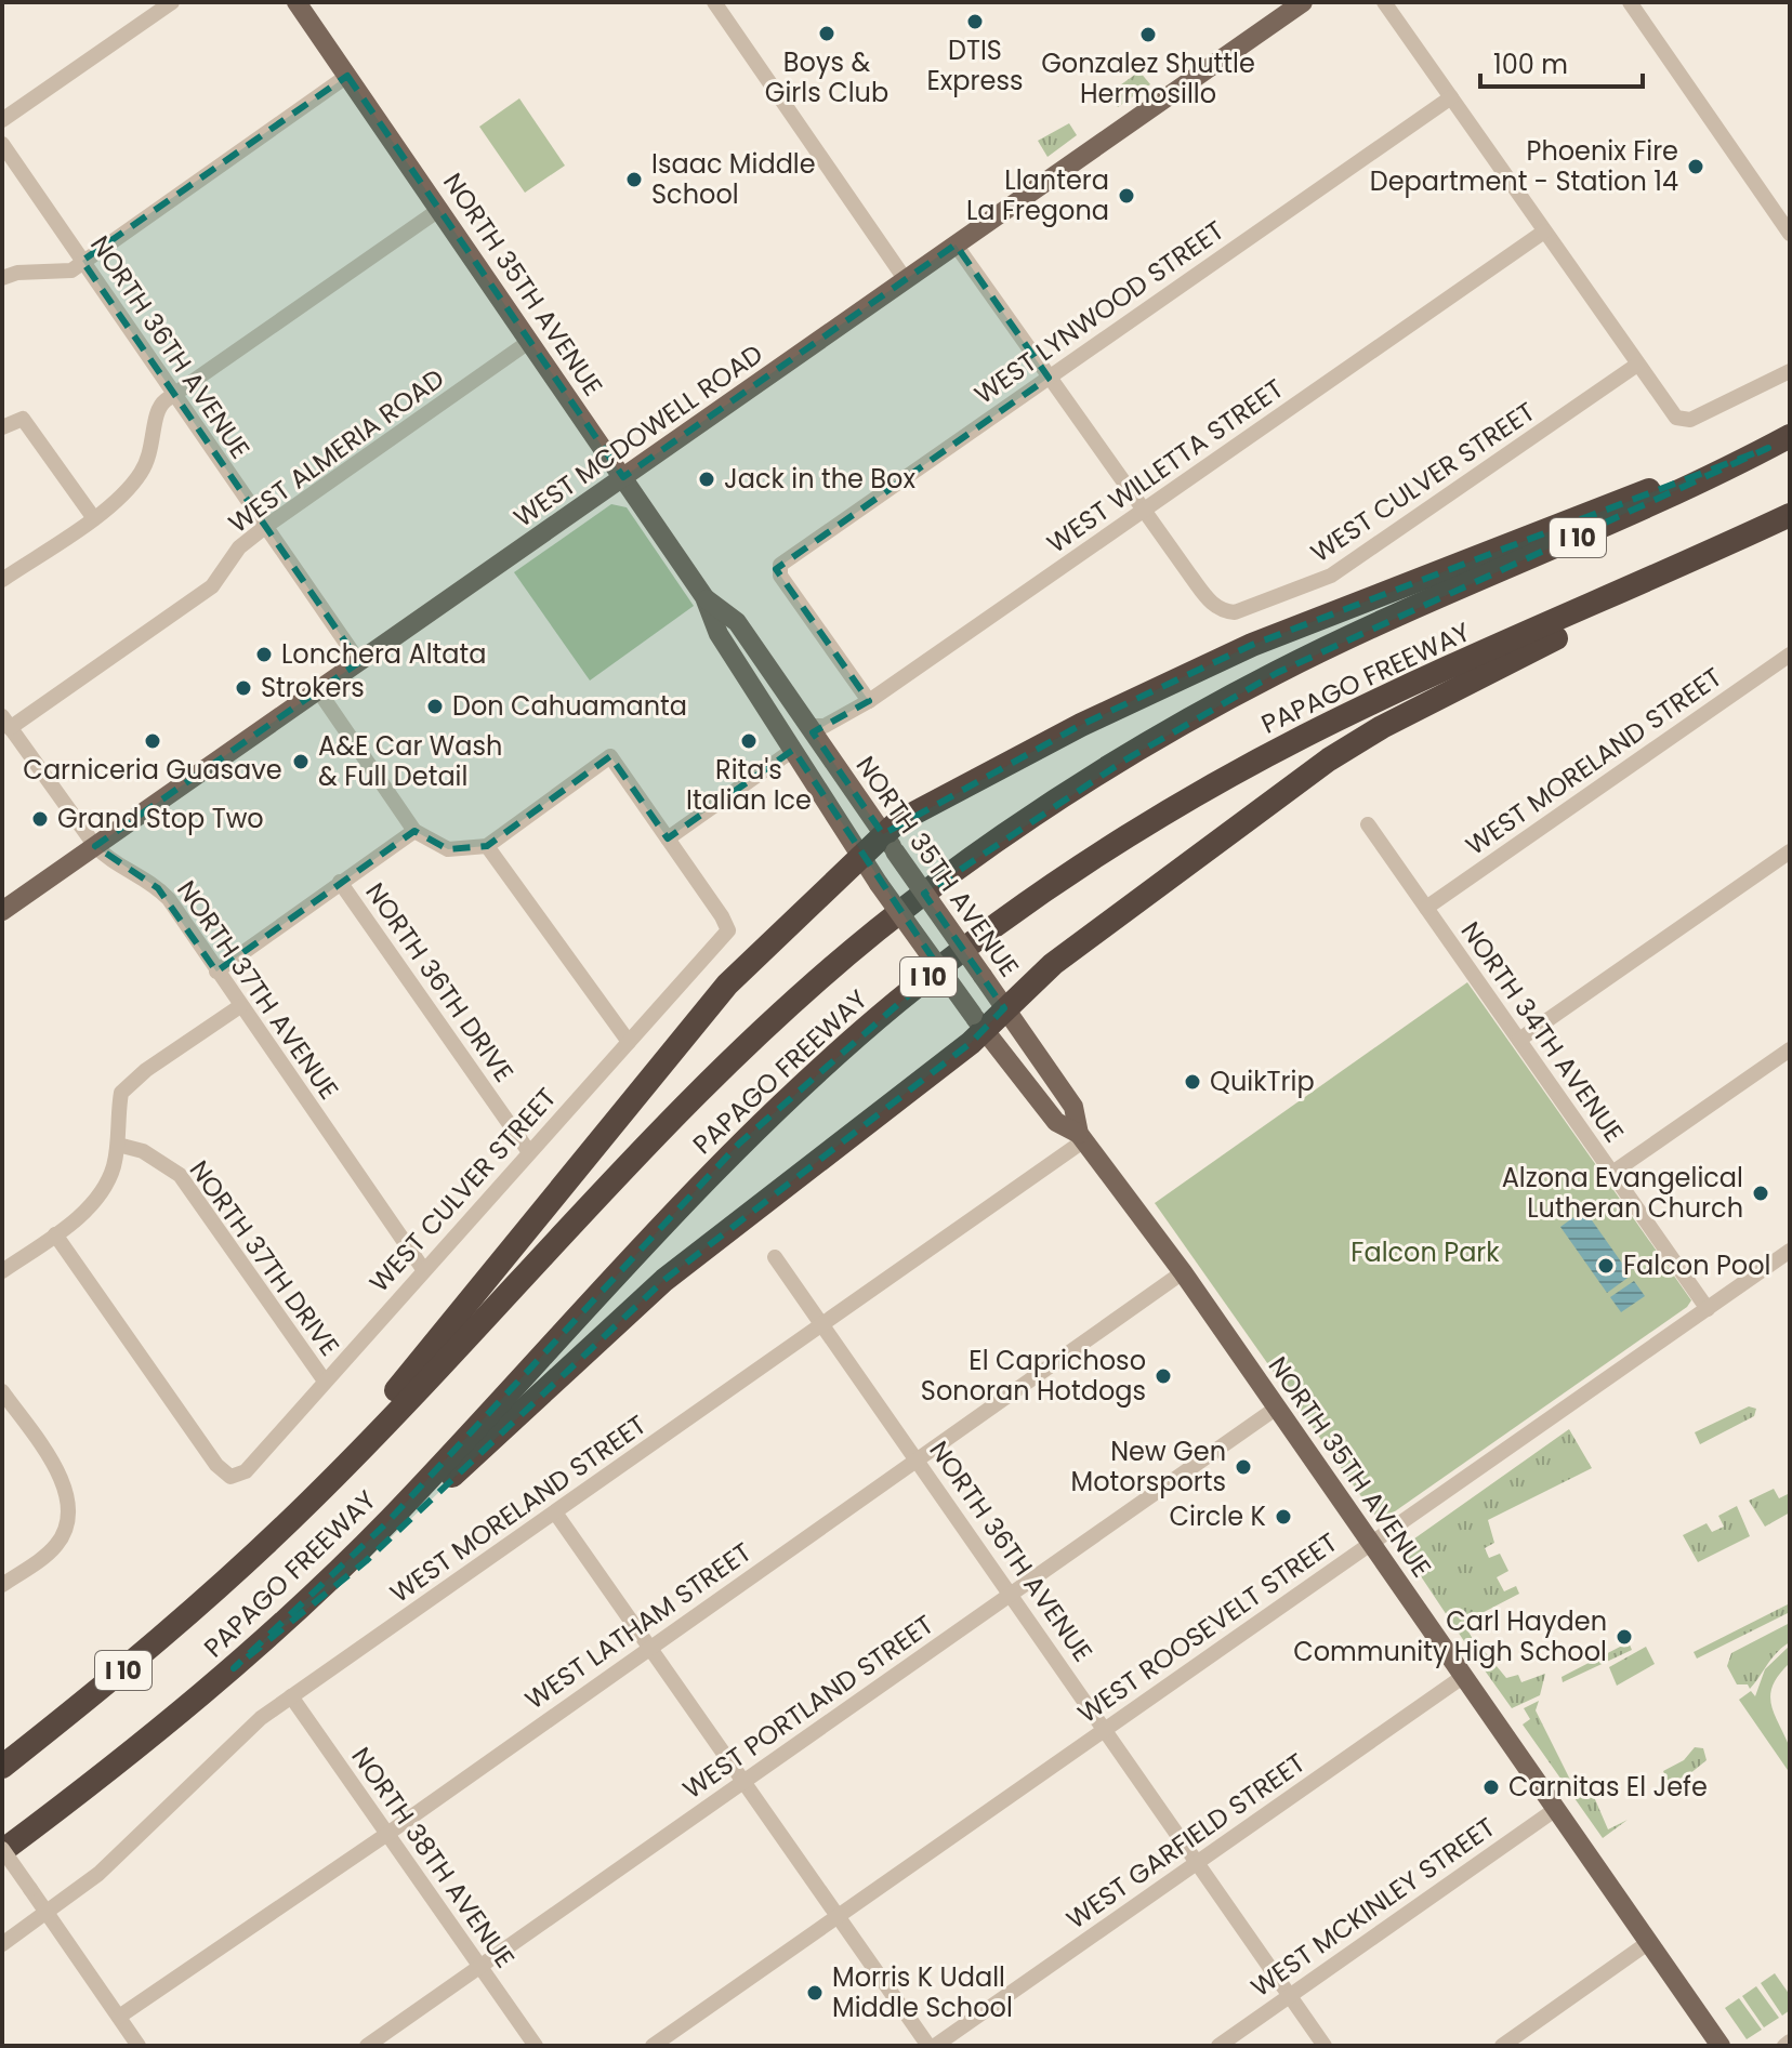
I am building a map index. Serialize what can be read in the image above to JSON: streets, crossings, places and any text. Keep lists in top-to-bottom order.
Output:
{
  "streets": {
    "highway": ["I 10", "PAPAGO FREEWAY"],
    "main road": ["NORTH 35TH AVENUE", "WEST MCDOWELL ROAD"],
    "street": [
      "WEST LYNWOOD STREET",
      "NORTH 36TH AVENUE",
      "WEST ALMERIA ROAD",
      "WEST WILLETTA STREET",
      "WEST CULVER STREET",
      "WEST MORELAND STREET",
      "NORTH 36TH DRIVE",
      "NORTH 37TH AVENUE",
      "NORTH 34TH AVENUE",
      "NORTH 37TH DRIVE",
      "WEST LATHAM STREET",
      "WEST ROOSEVELT STREET",
      "WEST PORTLAND STREET",
      "WEST GARFIELD STREET",
      "NORTH 38TH AVENUE",
      "WEST MCKINLEY STREET"
    ]
  },
  "crossings": [
    ["NORTH 35TH AVENUE", "WEST MCDOWELL ROAD"],
    ["NORTH 35TH AVENUE", "WEST ALMERIA ROAD"],
    ["NORTH 35TH AVENUE", "WEST WILLETTA STREET"],
    ["NORTH 35TH AVENUE", "WEST MORELAND STREET"],
    ["NORTH 35TH AVENUE", "WEST LATHAM STREET"],
    ["NORTH 35TH AVENUE", "WEST ROOSEVELT STREET"],
    ["NORTH 35TH AVENUE", "WEST PORTLAND STREET"],
    ["NORTH 35TH AVENUE", "WEST GARFIELD STREET"],
    ["NORTH 35TH AVENUE", "WEST MCKINLEY STREET"],
    ["WEST LYNWOOD STREET", "WEST WILLETTA STREET"],
    ["NORTH 36TH AVENUE", "WEST MCDOWELL ROAD"],
    ["NORTH 36TH AVENUE", "WEST ALMERIA ROAD"],
    ["NORTH 36TH AVENUE", "WEST MORELAND STREET"],
    ["NORTH 36TH AVENUE", "WEST LATHAM STREET"],
    ["NORTH 36TH AVENUE", "WEST ROOSEVELT STREET"],
    ["NORTH 36TH AVENUE", "WEST PORTLAND STREET"],
    ["NORTH 36TH AVENUE", "WEST GARFIELD STREET"],
    ["NORTH 36TH AVENUE", "WEST MCKINLEY STREET"],
    ["WEST MCDOWELL ROAD", "NORTH 37TH AVENUE"],
    ["WEST ALMERIA ROAD", "NORTH 37TH AVENUE"],
    ["WEST WILLETTA STREET", "WEST CULVER STREET"],
    ["WEST CULVER STREET", "NORTH 36TH DRIVE"],
    ["WEST CULVER STREET", "NORTH 37TH AVENUE"],
    ["WEST CULVER STREET", "NORTH 37TH DRIVE"],
    ["WEST MORELAND STREET", "NORTH 34TH AVENUE"],
    ["WEST MORELAND STREET", "NORTH 38TH AVENUE"],
    ["NORTH 34TH AVENUE", "WEST ROOSEVELT STREET"],
    ["WEST LATHAM STREET", "NORTH 38TH AVENUE"],
    ["WEST PORTLAND STREET", "NORTH 38TH AVENUE"]
  ],
  "parks": ["Falcon Park"],
  "places": [
    "DTIS Express",
    "Boys & Girls Club",
    "Gonzalez Shuttle Hermosillo",
    "Phoenix Fire Department - Station 14",
    "Isaac Middle School",
    "Llantera La Fregona",
    "Jack in the Box",
    "Lonchera Altata",
    "Strokers",
    "Don Cahuamanta",
    "Carniceria Guasave",
    "Rita's Italian Ice",
    "A&E Car Wash & Full Detail",
    "Grand Stop Two",
    "QuikTrip",
    "Alzona Evangelical Lutheran Church",
    "Falcon Pool",
    "El Caprichoso Sonoran Hotdogs",
    "New Gen Motorsports",
    "Circle K",
    "Carl Hayden Community High School",
    "Carnitas El Jefe",
    "Morris K Udall Middle School"
  ],
  "scale_bar": "100 m"
}
